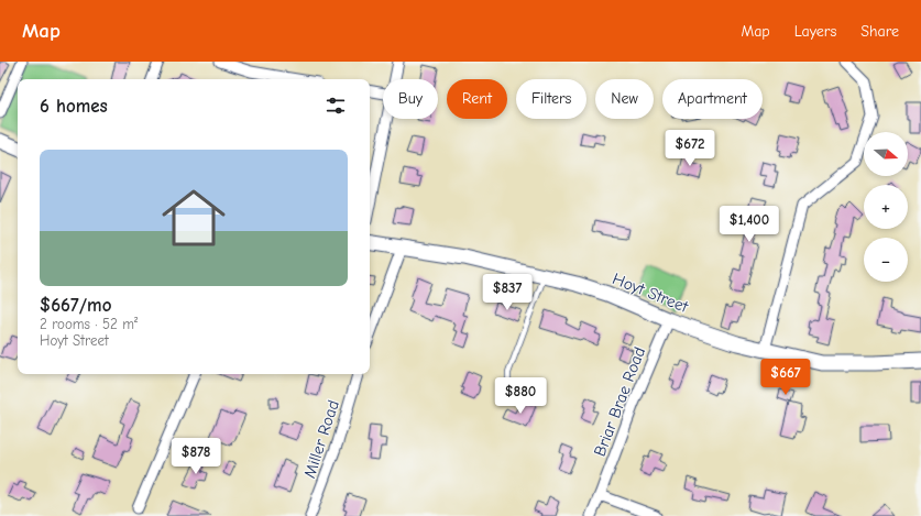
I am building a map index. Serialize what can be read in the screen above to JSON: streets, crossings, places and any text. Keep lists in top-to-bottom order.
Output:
{
  "streets": {
    "main road": ["Hoyt Street"],
    "street": ["Briar Brae Road", "Miller Road"]
  },
  "crossings": [
    ["Hoyt Street", "Briar Brae Road"]
  ],
  "north": "right",
  "page": {
    "header": "Map",
    "nav": ["Map", "Layers", "Share"],
    "chip": [
      "Buy",
      "Rent",
      "Filters",
      "New",
      "Apartment"
    ],
    "heading": "6 homes",
    "price": [
      "$672",
      "$1,400",
      "$837",
      "$667",
      "$880",
      "$878"
    ],
    "map_buttons": ["+", "−"],
    "list": [
      {
        "name": "$667/mo",
        "note": "2 rooms · 52 m² · Hoyt Street"
      }
    ]
  }
}
